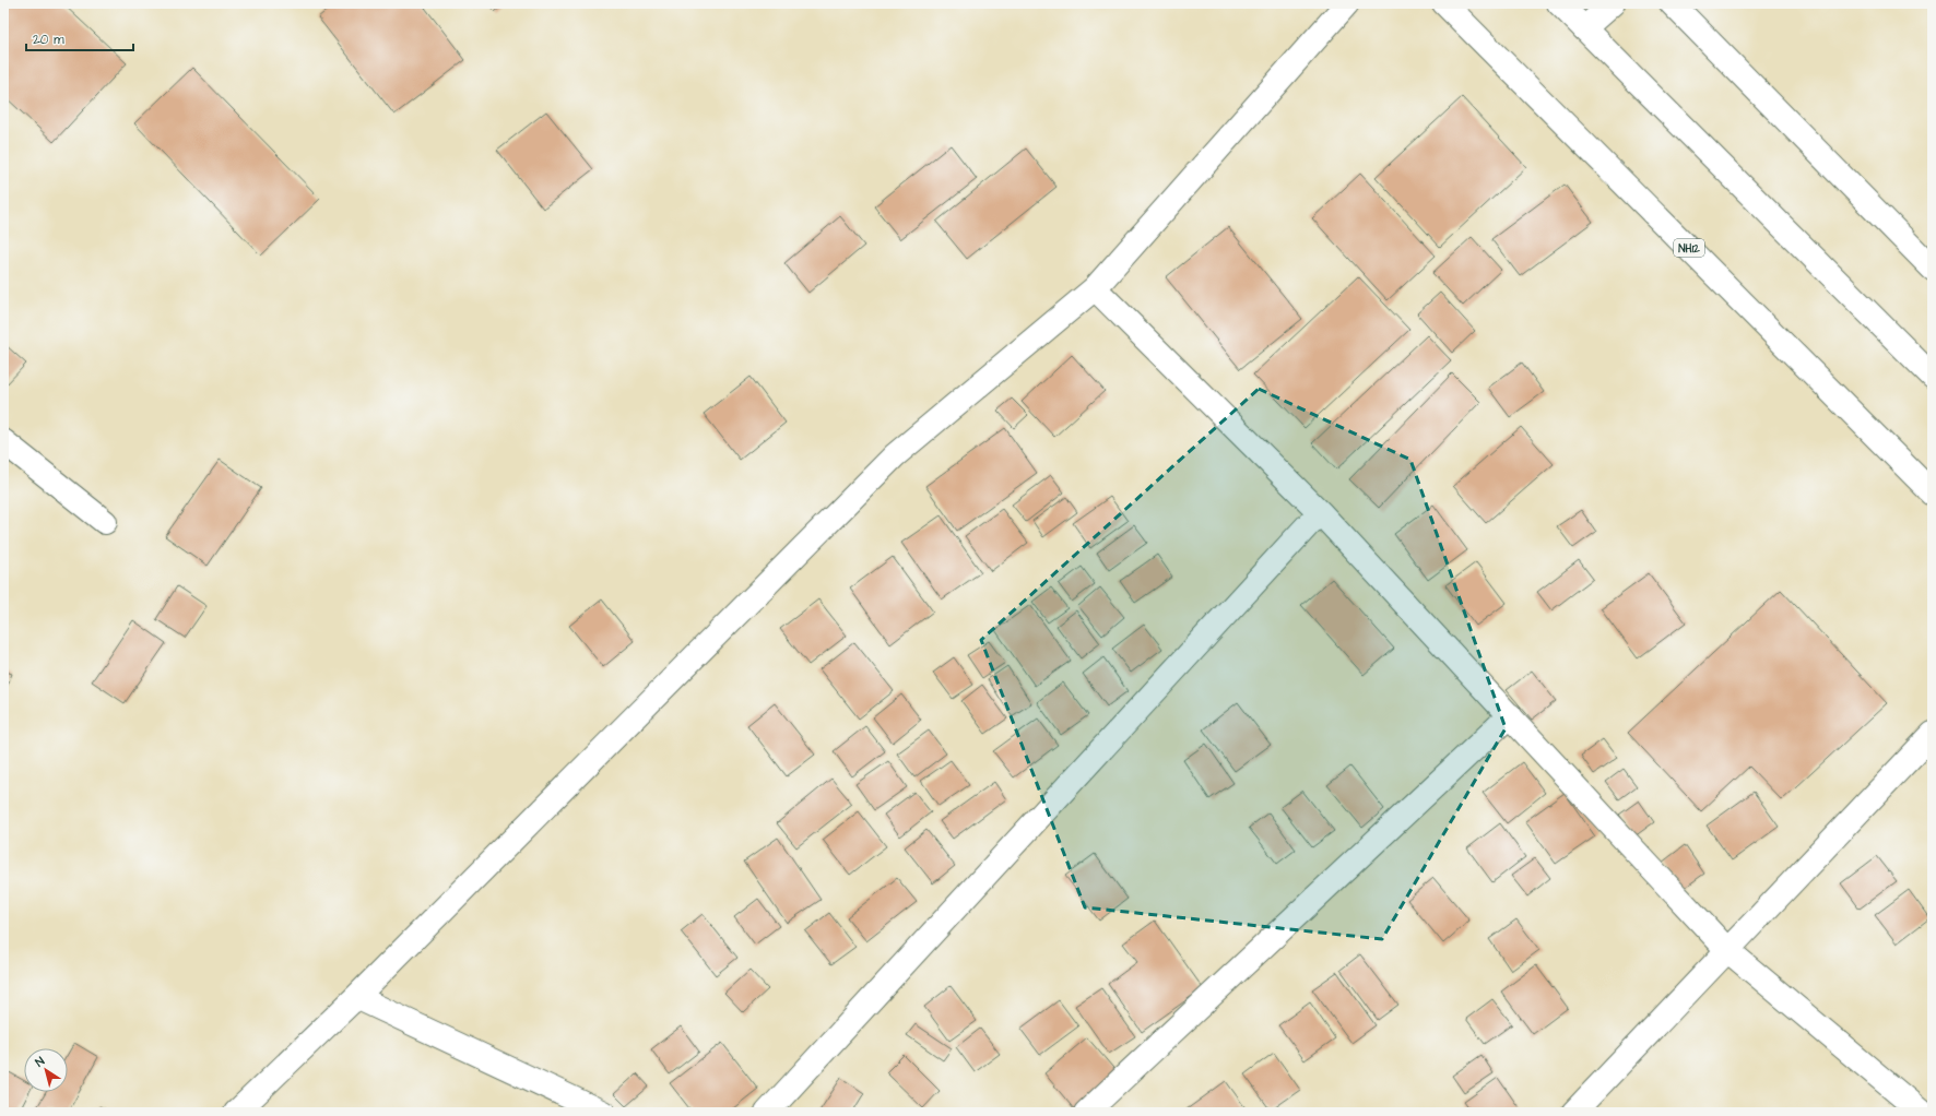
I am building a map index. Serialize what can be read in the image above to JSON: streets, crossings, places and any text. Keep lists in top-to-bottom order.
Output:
{
  "streets": {
    "main road": ["NH12"]
  },
  "scale_bar": "20 m",
  "north": "top left"
}
